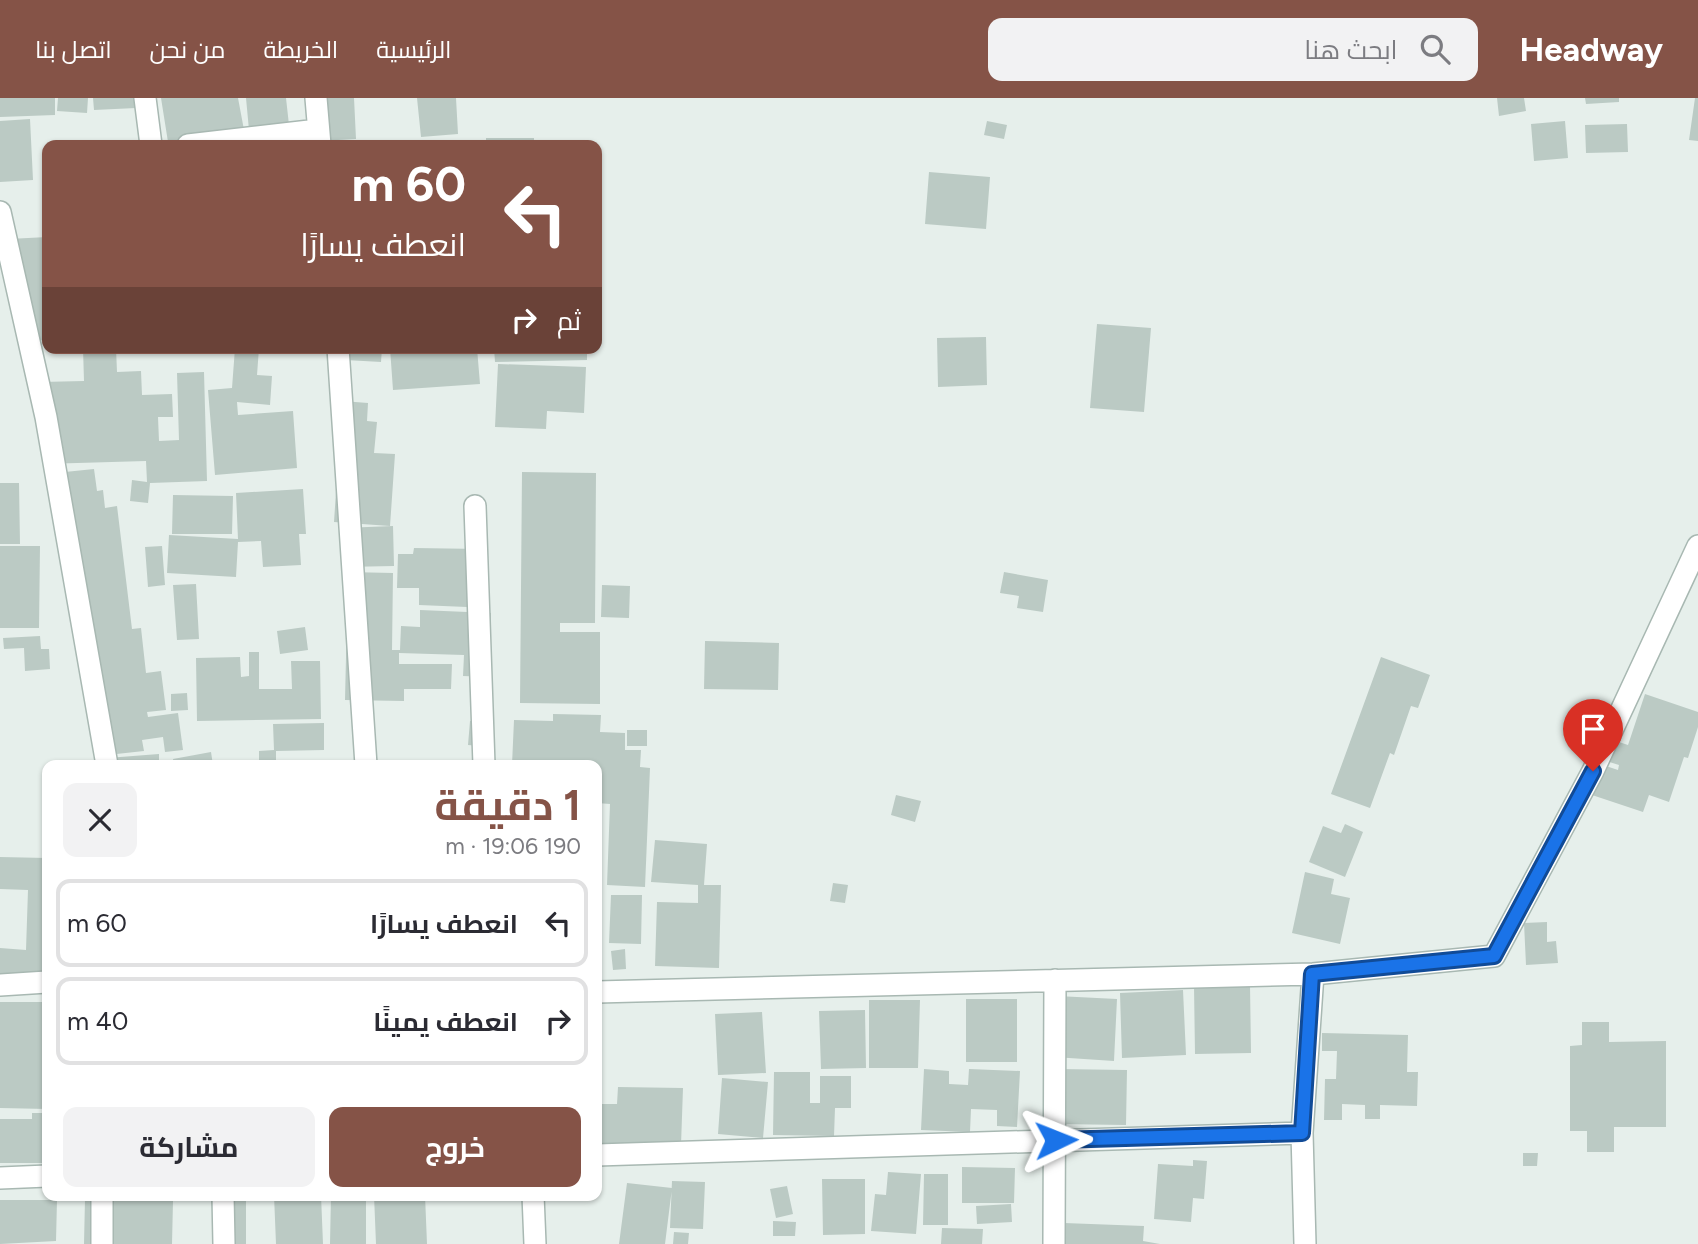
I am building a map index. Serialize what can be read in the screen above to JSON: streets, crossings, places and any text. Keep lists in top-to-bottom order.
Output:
{
  "page": {
    "header": "Headway",
    "search": "ابحث هنا",
    "nav": [
      "الرئيسية",
      "الخريطة",
      "من نحن",
      "اتصل بنا"
    ],
    "turn": ["60 m", "انعطف يسارًا"],
    "then": "ثم",
    "heading": ["1 دقيقة", "190 m · 19:06"],
    "list": [
      {
        "name": "انعطف يسارًا",
        "value": "60 m"
      },
      {
        "name": "انعطف يمينًا",
        "value": "40 m"
      }
    ],
    "buttons": ["خروج", "مشاركة"]
  }
}
